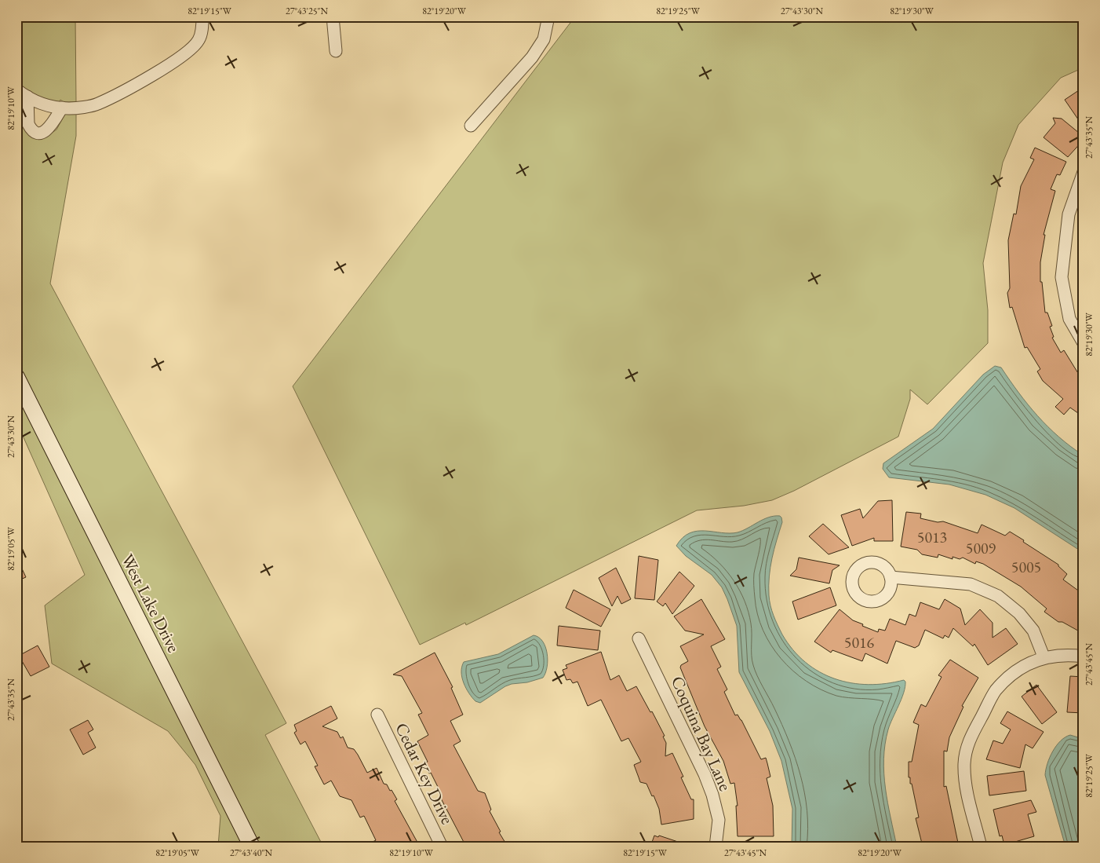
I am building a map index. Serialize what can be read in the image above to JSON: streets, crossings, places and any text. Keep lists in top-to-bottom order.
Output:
{
  "streets": {
    "street": ["West Lake Drive", "Coquina Bay Lane", "Cedar Key Drive"]
  },
  "house_numbers": [
    "5013",
    "5009",
    "5005",
    "5016"
  ],
  "coordinates": [
    "82°19'15\"W",
    "27°43'25\"N",
    "82°19'20\"W",
    "82°19'25\"W",
    "27°43'30\"N",
    "82°19'30\"W",
    "82°19'10\"W",
    "27°43'35\"N",
    "82°19'05\"W",
    "27°43'45\"N",
    "27°43'40\"N"
  ]
}
